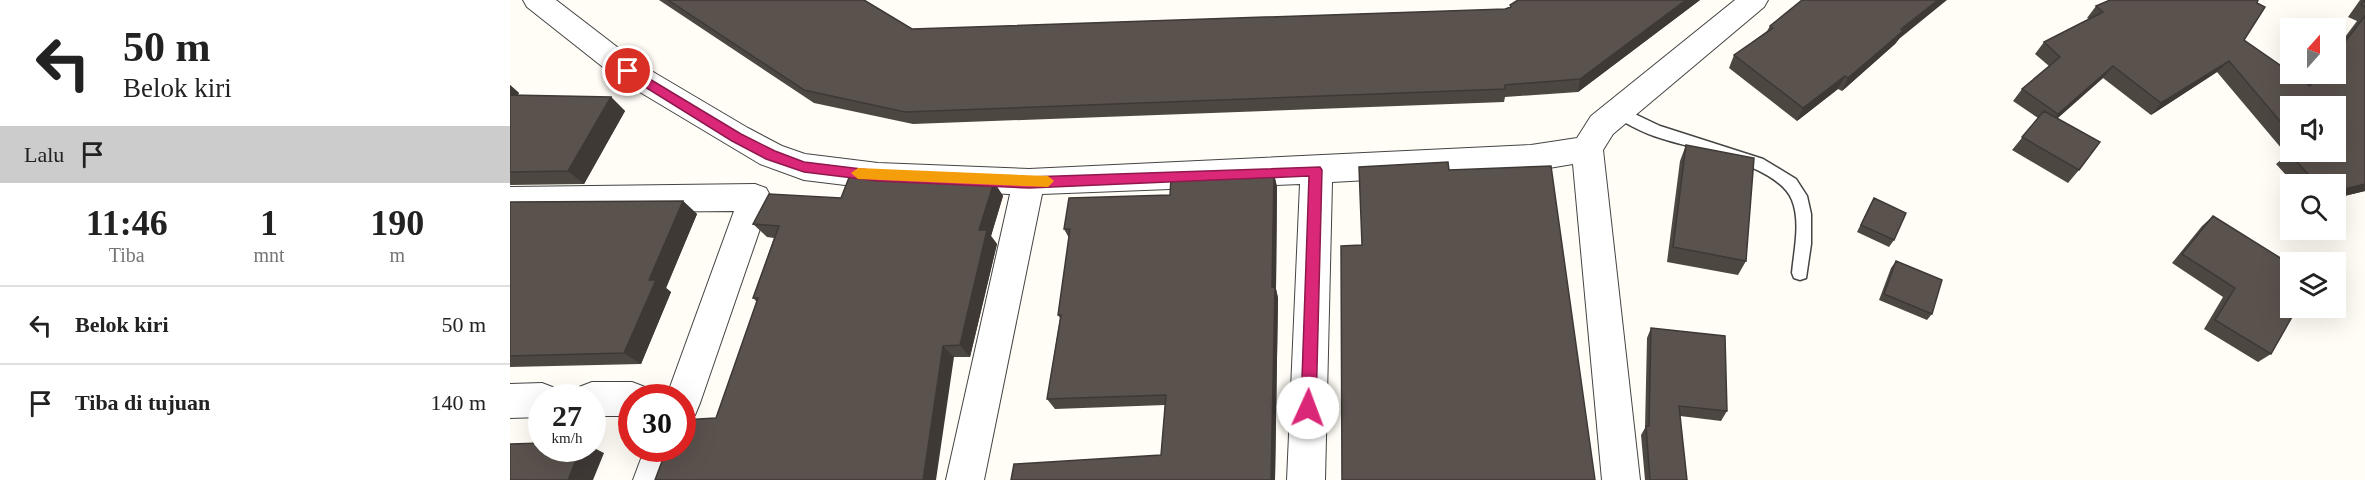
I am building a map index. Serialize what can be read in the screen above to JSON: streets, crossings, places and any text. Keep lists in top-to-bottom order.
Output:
{
  "north": "top",
  "page": {
    "turn": ["50 m", "Belok kiri"],
    "then": "Lalu",
    "eta": [
      "11:46",
      "Tiba",
      "1",
      "mnt",
      "190",
      "m"
    ],
    "list": [
      {
        "name": "Belok kiri",
        "value": "50 m"
      },
      {
        "name": "Tiba di tujuan",
        "value": "140 m"
      }
    ],
    "speed": "27 km/h",
    "limit": "30"
  }
}
